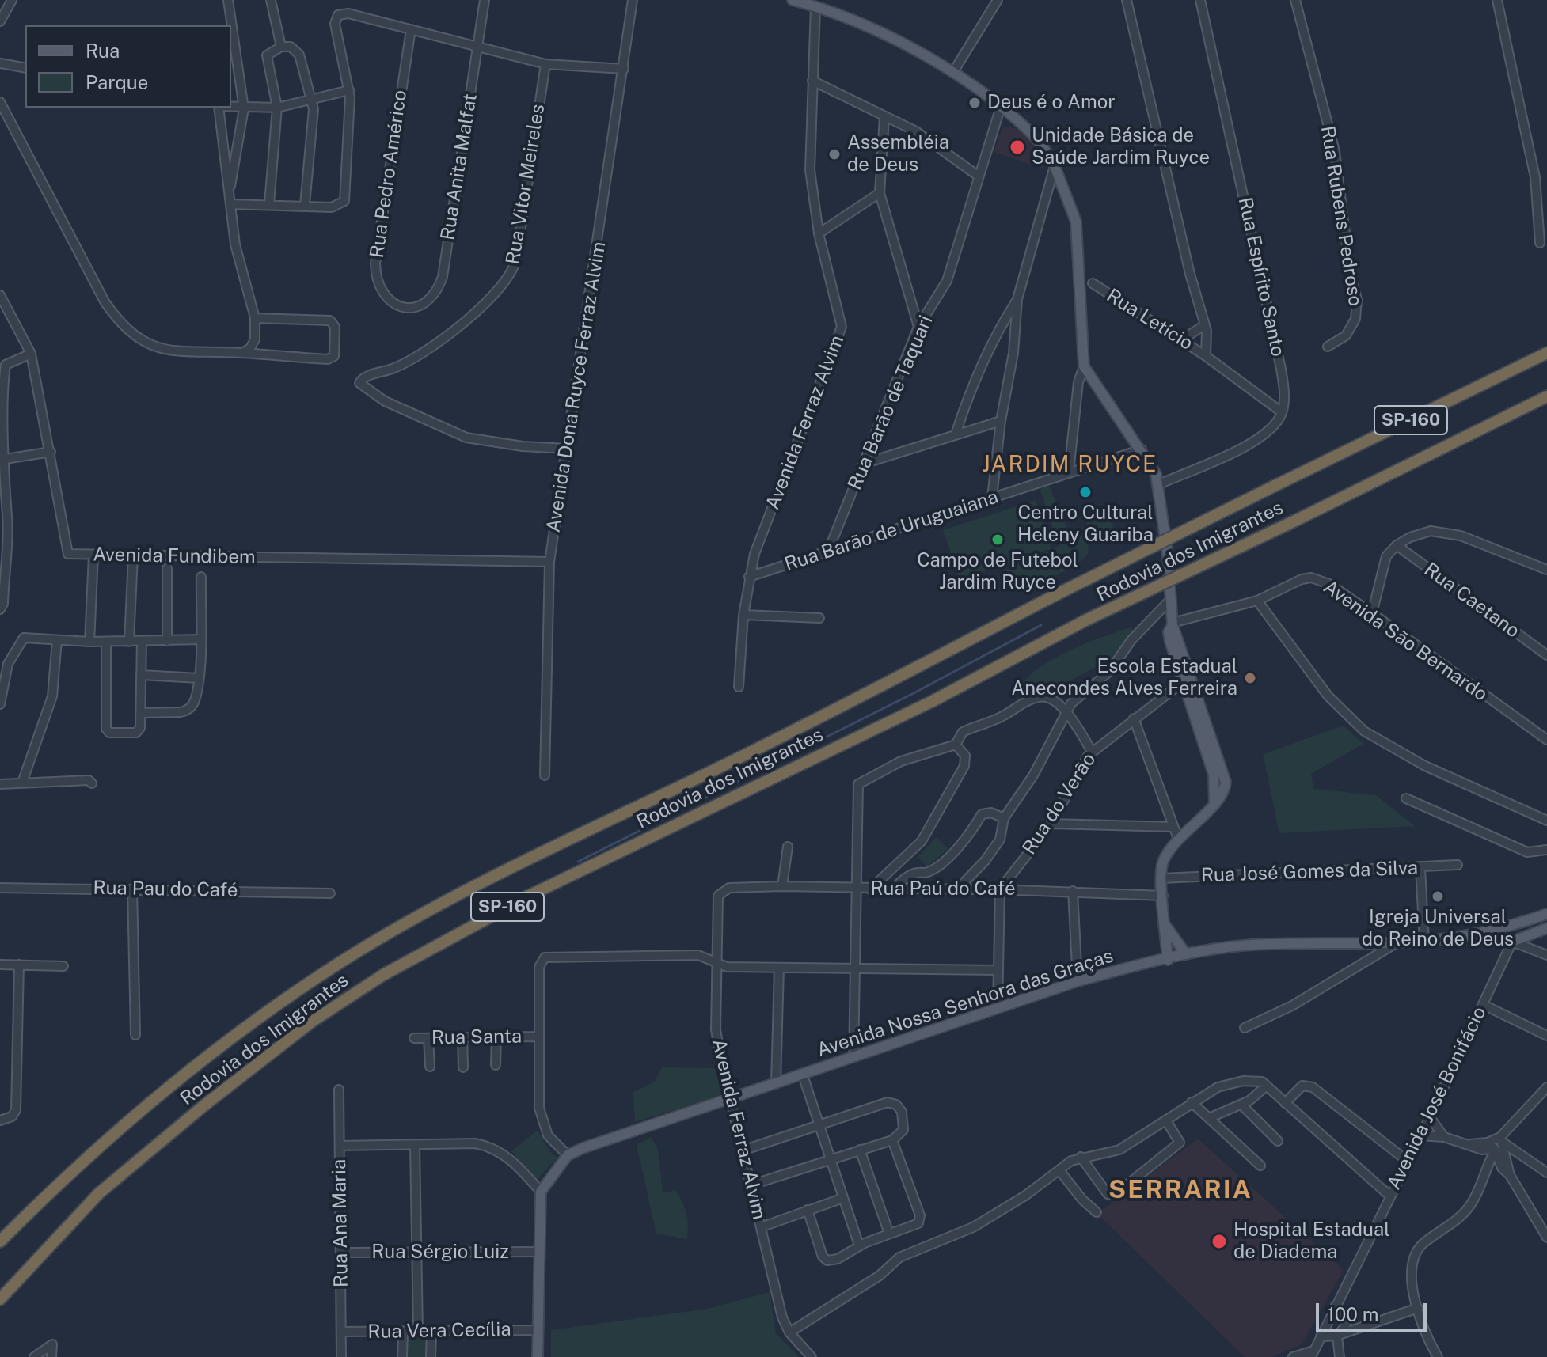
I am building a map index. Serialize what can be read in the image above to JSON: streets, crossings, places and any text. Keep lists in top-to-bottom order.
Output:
{
  "streets": {
    "highway": ["SP-160", "Rodovia dos Imigrantes"],
    "main road": ["Avenida Nossa Senhora das Graças"],
    "street": [
      "Rua Anita Malfat",
      "Rua Pedro Américo",
      "Rua Vitor Meireles",
      "Rua Rubens Pedroso",
      "Rua Espírito Santo",
      "Rua Letício",
      "Avenida Dona Ruyce Ferraz Alvim",
      "Rua Barão de Taquari",
      "Avenida Ferraz Alvim",
      "Rua Barão de Uruguaiana",
      "Avenida Fundibem",
      "Rua Caetano",
      "Avenida São Bernardo",
      "Rua do Verão",
      "Rua José Gomes da Silva",
      "Rua Pau do Café",
      "Rua Paú do Café",
      "Rua Santa",
      "Avenida José Bonifácio",
      "Rua Ana Maria",
      "Rua Sérgio Luiz",
      "Rua Vera Cecília"
    ]
  },
  "crossings": [
    ["Rua Anita Malfat", "Rua Pedro Américo"],
    ["Rua Vitor Meireles", "Avenida Dona Ruyce Ferraz Alvim"],
    ["Rua Espírito Santo", "Rua Letício"],
    ["Avenida Dona Ruyce Ferraz Alvim", "Avenida Fundibem"],
    ["Rua Barão de Taquari", "Rua Barão de Uruguaiana"],
    ["Avenida Ferraz Alvim", "Rua Barão de Uruguaiana"],
    ["Avenida Ferraz Alvim", "Rua Paú do Café"],
    ["Avenida Ferraz Alvim", "Avenida Nossa Senhora das Graças"],
    ["Rua do Verão", "Rua Paú do Café"],
    ["Avenida Nossa Senhora das Graças", "Avenida José Bonifácio"],
    ["Rua Ana Maria", "Rua Sérgio Luiz"],
    ["Rua Ana Maria", "Rua Vera Cecília"]
  ],
  "districts": ["JARDIM RUYCE", "SERRARIA"],
  "places": [
    "Deus é o Amor",
    "Unidade Básica de Saúde Jardim Ruyce",
    "Assembléia de Deus",
    "Centro Cultural Heleny Guariba",
    "Campo de Futebol Jardim Ruyce",
    "Escola Estadual Anecondes Alves Ferreira",
    "Igreja Universal do Reino de Deus",
    "Hospital Estadual de Diadema"
  ],
  "legend": ["Rua", "Parque"],
  "scale_bar": "100 m"
}
